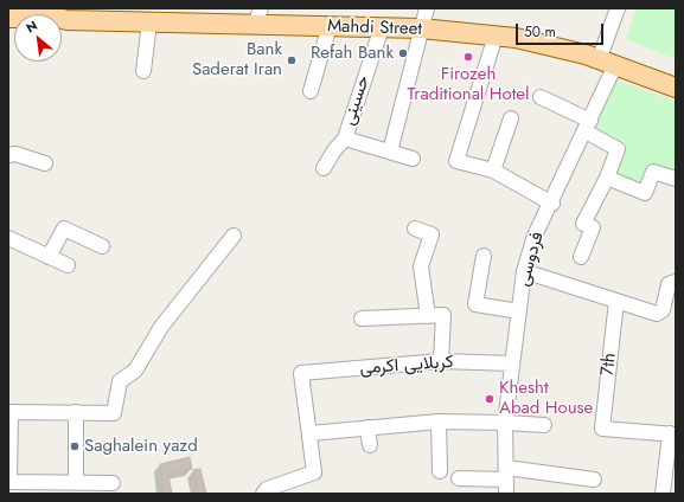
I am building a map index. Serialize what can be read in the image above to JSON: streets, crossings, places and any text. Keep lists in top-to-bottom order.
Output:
{
  "streets": {
    "main road": ["Mahdi Street"],
    "street": [
      "حسینی",
      "فردوسی",
      "7th",
      "کربلایی اکرمی"
    ]
  },
  "crossings": [
    ["Mahdi Street", "حسینی"],
    ["Mahdi Street", "فردوسی"],
    ["فردوسی", "کربلایی اکرمی"]
  ],
  "places": [
    "Refah Bank",
    "Firozeh Traditional Hotel",
    "Bank Saderat Iran",
    "Khesht Abad House",
    "Saghalein yazd"
  ],
  "scale_bar": "50 m",
  "north": "top left"
}
